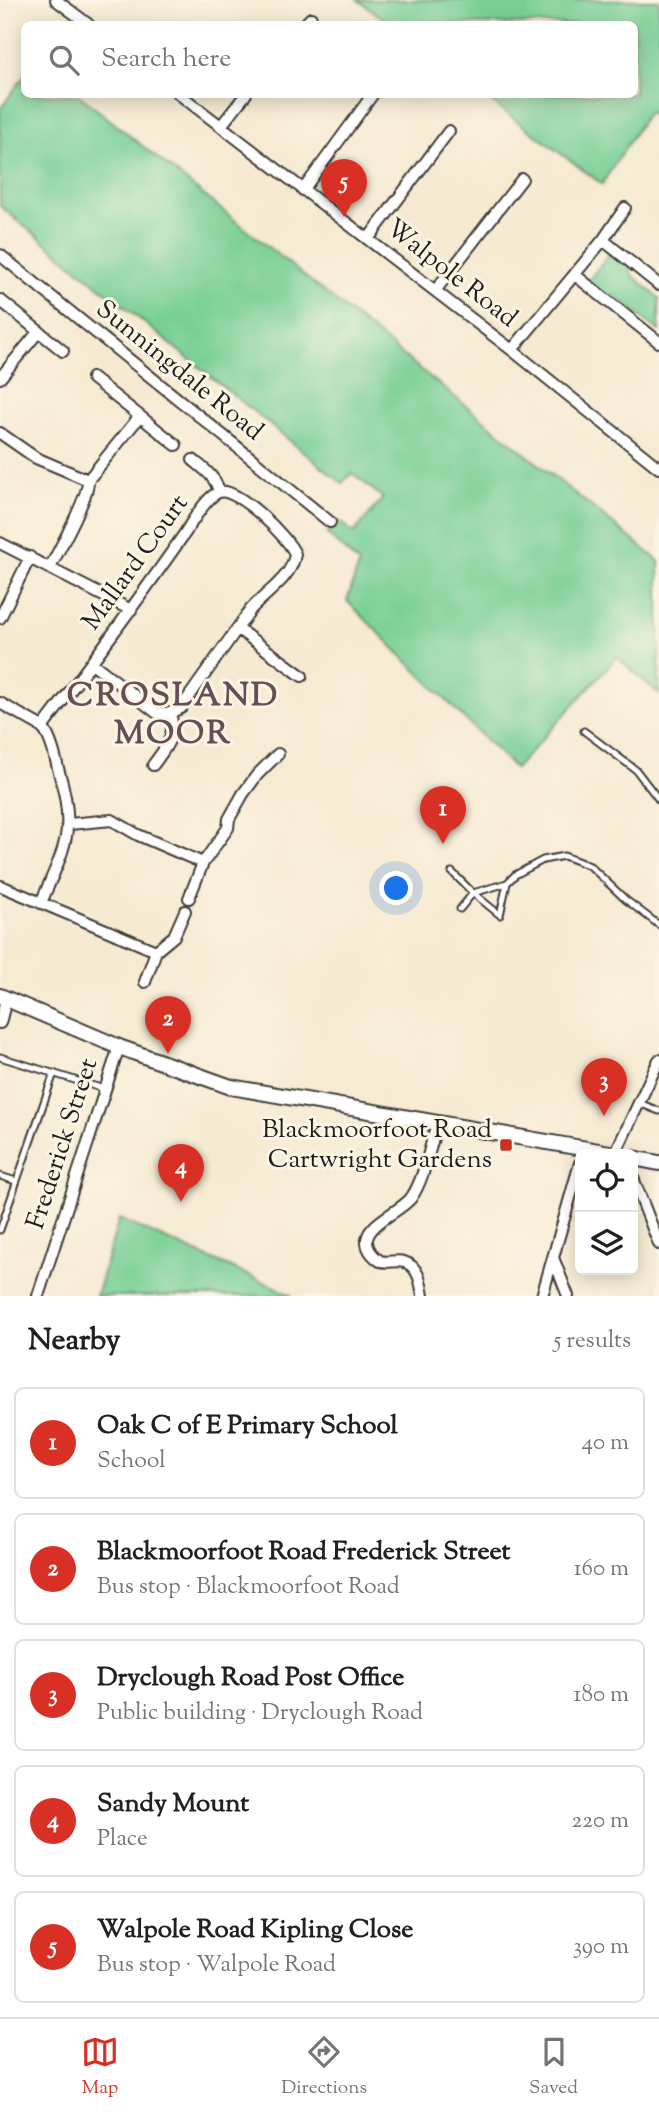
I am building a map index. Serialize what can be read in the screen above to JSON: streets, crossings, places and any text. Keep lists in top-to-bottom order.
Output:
{
  "streets": {
    "street": [
      "Walpole Road",
      "Sunningdale Road",
      "Mallard Court",
      "Frederick Street"
    ]
  },
  "districts": ["CROSLAND MOOR"],
  "places": {
    "transit": ["Blackmoorfoot Road Cartwright Gardens"]
  },
  "page": {
    "search": "Search here",
    "pins": [
      "5",
      "1",
      "2",
      "3",
      "4"
    ],
    "heading": ["Nearby", "5 results"],
    "list": [
      {
        "mark": "1",
        "name": "Oak C of E Primary School",
        "note": "School",
        "value": "40 m"
      },
      {
        "mark": "2",
        "name": "Blackmoorfoot Road Frederick Street",
        "note": "Bus stop · Blackmoorfoot Road",
        "value": "160 m"
      },
      {
        "mark": "3",
        "name": "Dryclough Road Post Office",
        "note": "Public building · Dryclough Road",
        "value": "180 m"
      },
      {
        "mark": "4",
        "name": "Sandy Mount",
        "note": "Place",
        "value": "220 m"
      },
      {
        "mark": "5",
        "name": "Walpole Road Kipling Close",
        "note": "Bus stop · Walpole Road",
        "value": "390 m"
      }
    ],
    "nav": ["Map", "Directions", "Saved"]
  }
}
